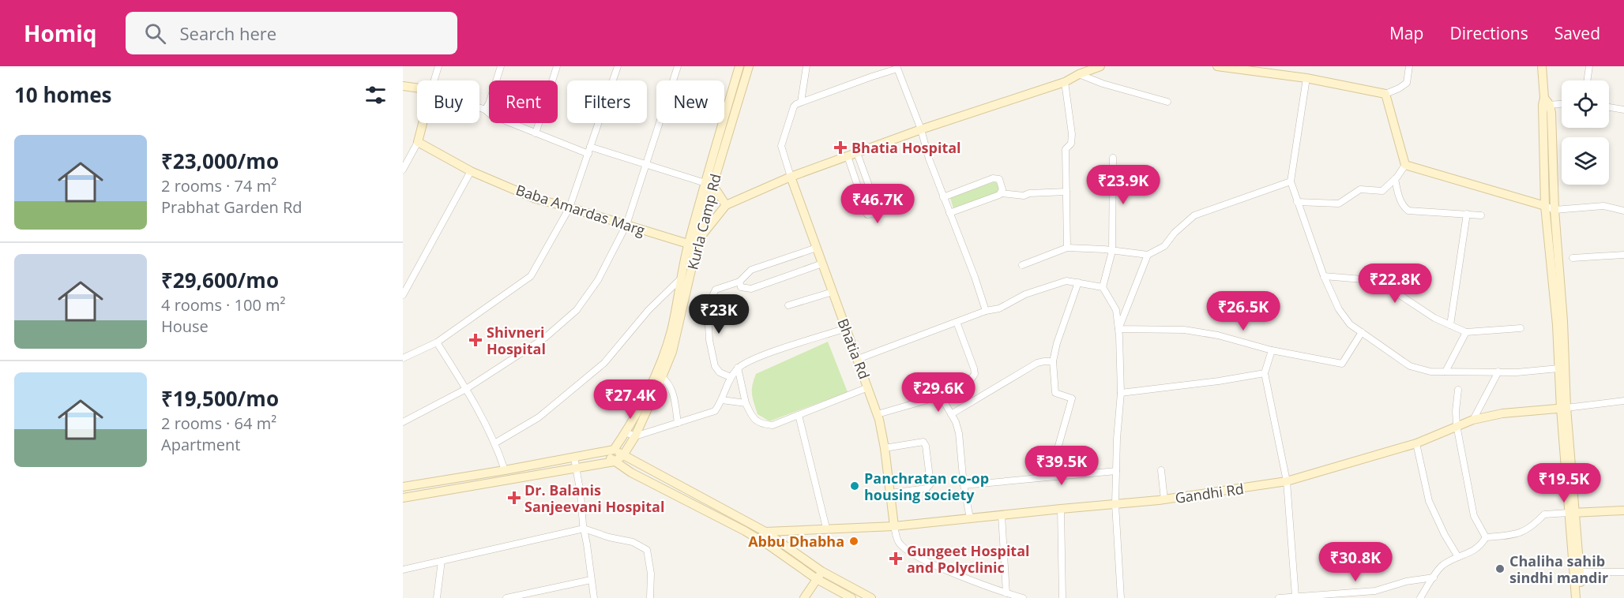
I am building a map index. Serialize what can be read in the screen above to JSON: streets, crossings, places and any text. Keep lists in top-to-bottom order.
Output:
{
  "streets": {
    "street": [
      "Baba Amardas Marg",
      "Kurla Camp Rd",
      "Bhatia Rd",
      "Gandhi Rd"
    ]
  },
  "crossings": [
    ["Baba Amardas Marg", "Kurla Camp Rd"],
    ["Bhatia Rd", "Gandhi Rd"]
  ],
  "places": {
    "health": [
      "Bhatia Hospital",
      "Shivneri Hospital",
      "Dr. Balanis Sanjeevani Hospital",
      "Gungeet Hospital and Polyclinic"
    ],
    "other": ["Panchratan co-op housing society", "Abbu Dhabha", "Chaliha sahib sindhi mandir"]
  },
  "page": {
    "header": "Homiq",
    "search": "Search here",
    "nav": ["Map", "Directions", "Saved"],
    "heading": "10 homes",
    "chip": [
      "Buy",
      "Rent",
      "Filters",
      "New"
    ],
    "list": [
      {
        "name": "₹23,000/mo",
        "note": "2 rooms · 74 m² · Prabhat Garden Rd"
      },
      {
        "name": "₹29,600/mo",
        "note": "4 rooms · 100 m² · House"
      },
      {
        "name": "₹19,500/mo",
        "note": "2 rooms · 64 m² · Apartment"
      }
    ],
    "price": [
      "₹23.9K",
      "₹46.7K",
      "₹22.8K",
      "₹26.5K",
      "₹23K",
      "₹29.6K",
      "₹27.4K",
      "₹39.5K",
      "₹19.5K",
      "₹30.8K"
    ]
  }
}
